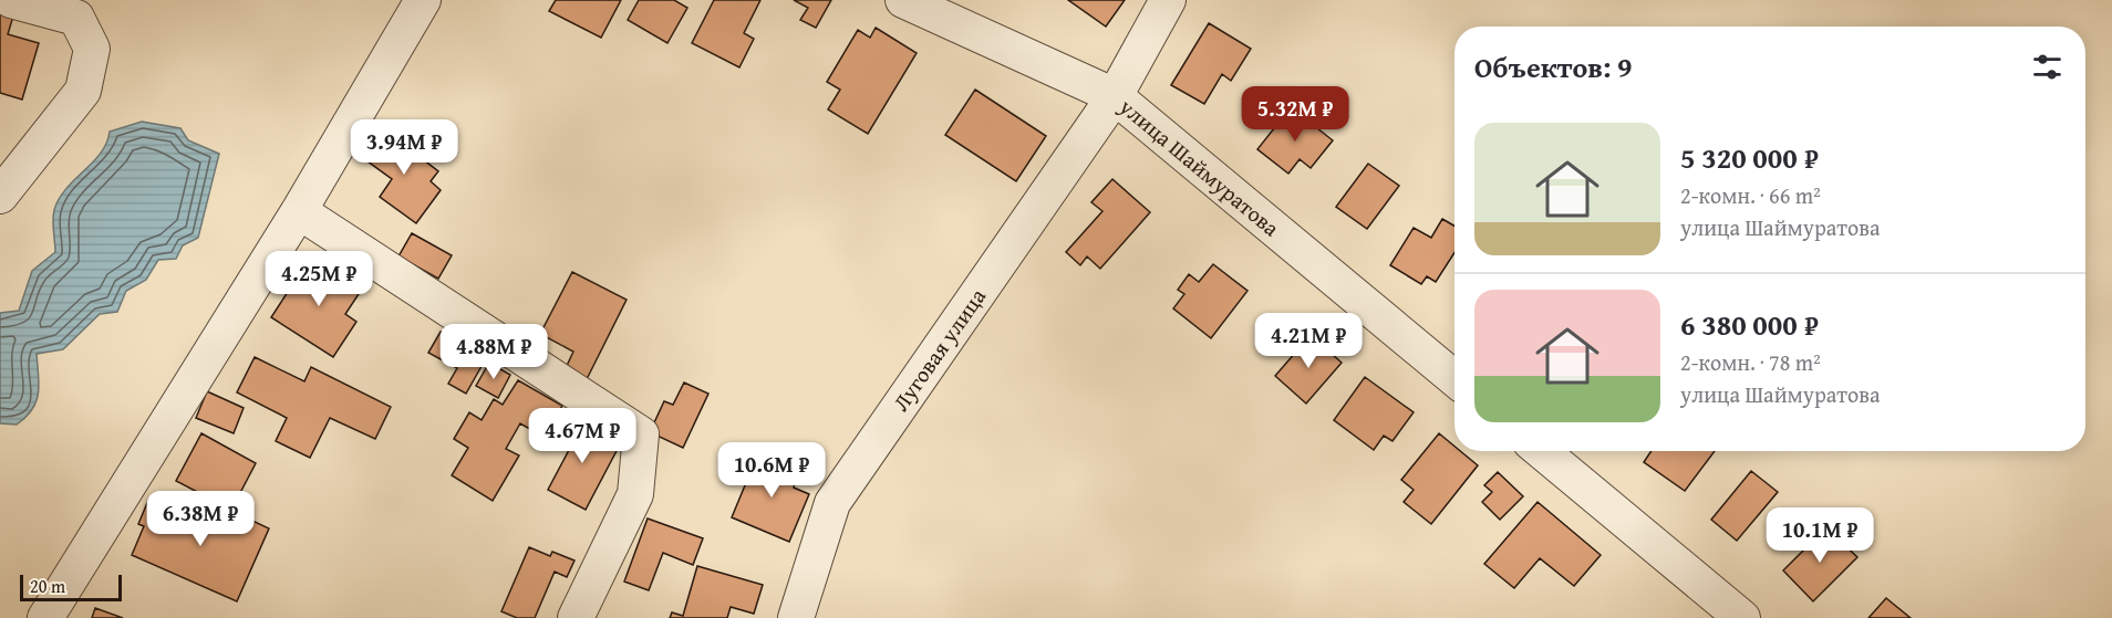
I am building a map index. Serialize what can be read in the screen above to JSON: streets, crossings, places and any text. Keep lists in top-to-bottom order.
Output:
{
  "streets": {
    "street": ["улица Шаймуратова", "Луговая улица"]
  },
  "crossings": [
    ["улица Шаймуратова", "Луговая улица"]
  ],
  "scale_bar": "20 m",
  "page": {
    "heading": "Объектов: 9",
    "price": [
      "5.32M ₽",
      "3.94M ₽",
      "4.25M ₽",
      "4.21M ₽",
      "4.88M ₽",
      "4.67M ₽",
      "10.6M ₽",
      "6.38M ₽",
      "10.1M ₽"
    ],
    "list": [
      {
        "name": "5 320 000 ₽",
        "note": "2-комн. · 66 m² · улица Шаймуратова"
      },
      {
        "name": "6 380 000 ₽",
        "note": "2-комн. · 78 m² · улица Шаймуратова"
      }
    ],
    "scale": "20 m"
  }
}
